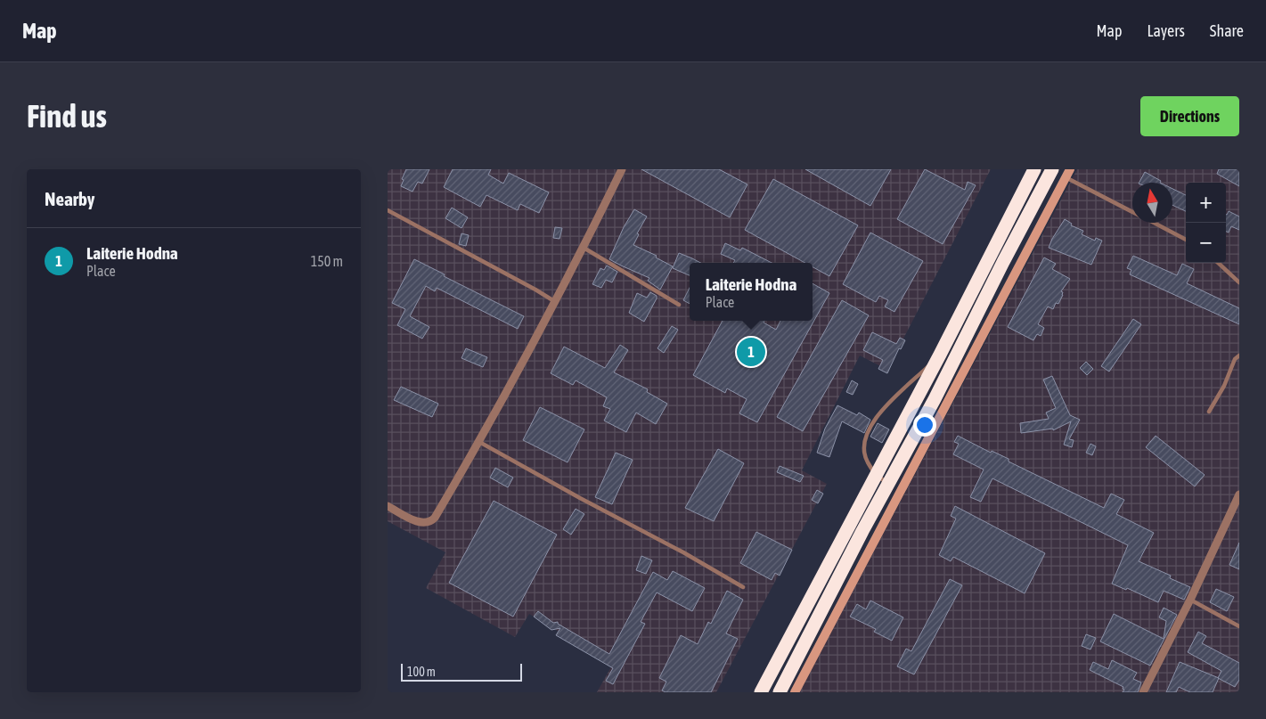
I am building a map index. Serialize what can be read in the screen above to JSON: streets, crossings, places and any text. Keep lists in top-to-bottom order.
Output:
{
  "scale_bar": "100 m",
  "north": "top",
  "page": {
    "header": "Map",
    "nav": ["Map", "Layers", "Share"],
    "buttons": "Directions",
    "title": "Find us",
    "heading": "Nearby",
    "map_buttons": ["+", "−"],
    "list": [
      {
        "mark": "1",
        "name": "Laiterie Hodna",
        "note": "Place",
        "value": "150 m"
      }
    ],
    "popup": ["Laiterie Hodna", "Place"],
    "pins": "1",
    "scale": "100 m"
  }
}
